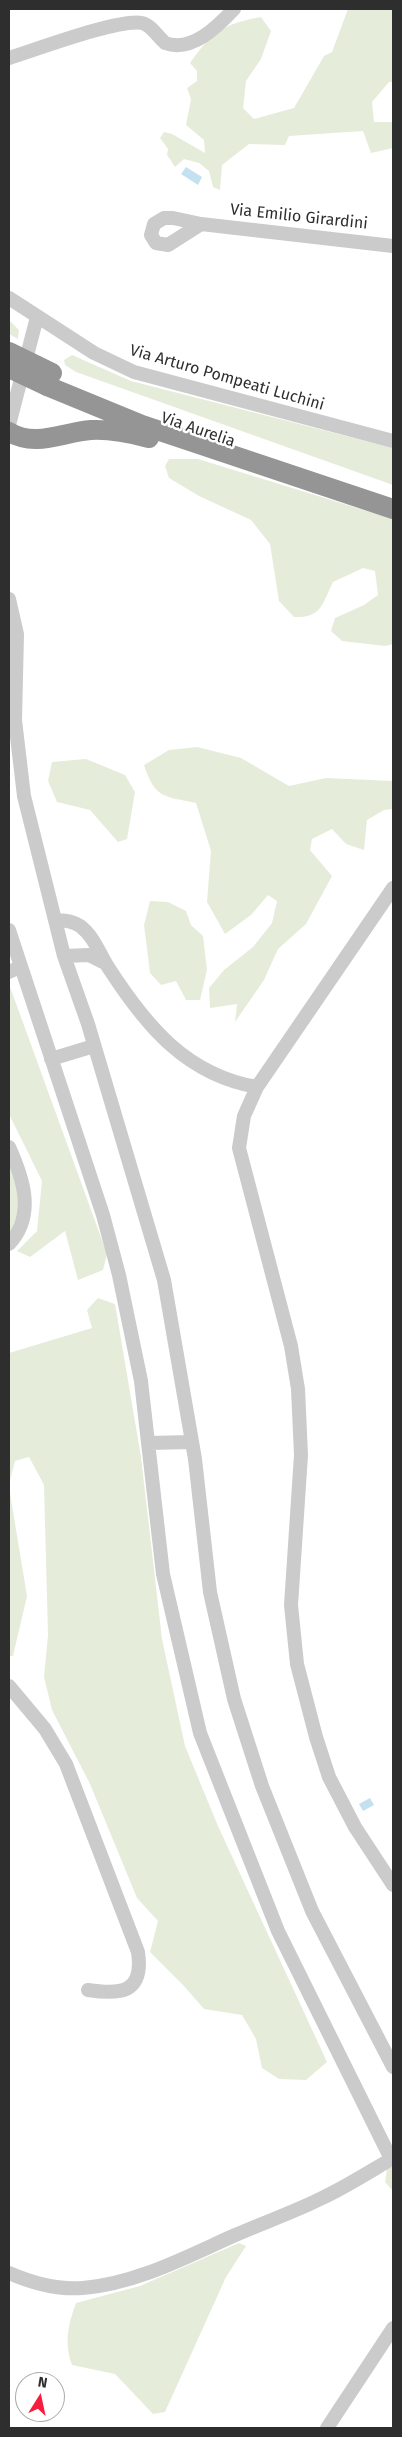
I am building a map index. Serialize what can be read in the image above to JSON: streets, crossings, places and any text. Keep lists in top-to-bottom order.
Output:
{
  "streets": {
    "highway": ["Via Aurelia"],
    "street": ["Via Emilio Girardini", "Via Arturo Pompeati Luchini"]
  },
  "north": "top"
}
